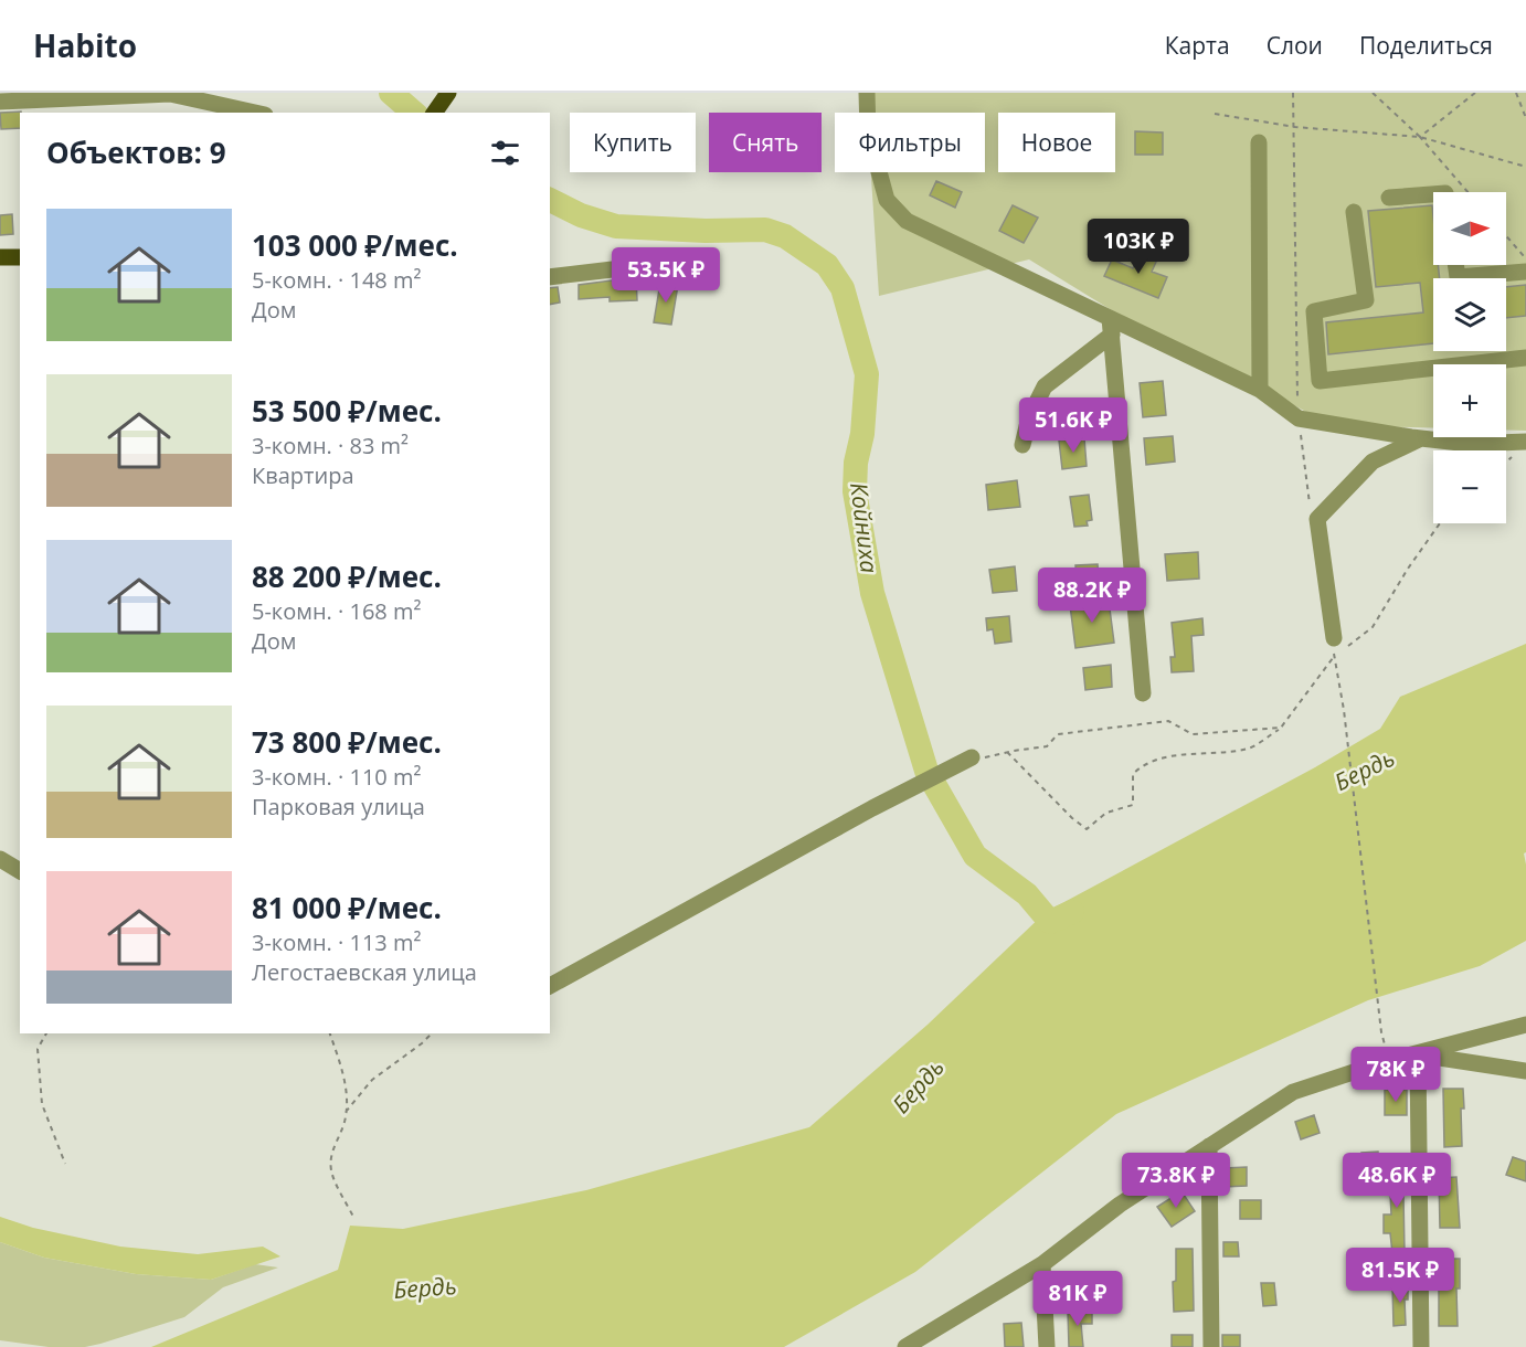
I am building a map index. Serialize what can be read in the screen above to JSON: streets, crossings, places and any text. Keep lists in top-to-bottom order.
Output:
{
  "water": ["Койниха", "Бердь"],
  "north": "right",
  "page": {
    "header": "Habito",
    "nav": ["Карта", "Слои", "Поделиться"],
    "chip": [
      "Купить",
      "Снять",
      "Фильтры",
      "Новое"
    ],
    "heading": "Объектов: 9",
    "map_buttons": ["+", "−"],
    "list": [
      {
        "name": "103 000 ₽/мес.",
        "note": "5-комн. · 148 m² · Дом"
      },
      {
        "name": "53 500 ₽/мес.",
        "note": "3-комн. · 83 m² · Квартира"
      },
      {
        "name": "88 200 ₽/мес.",
        "note": "5-комн. · 168 m² · Дом"
      },
      {
        "name": "73 800 ₽/мес.",
        "note": "3-комн. · 110 m² · Парковая улица"
      },
      {
        "name": "81 000 ₽/мес.",
        "note": "3-комн. · 113 m² · Легостаевская улица"
      }
    ],
    "price": [
      "103K ₽",
      "53.5K ₽",
      "51.6K ₽",
      "88.2K ₽",
      "78K ₽",
      "73.8K ₽",
      "48.6K ₽",
      "81.5K ₽",
      "81K ₽"
    ]
  }
}
